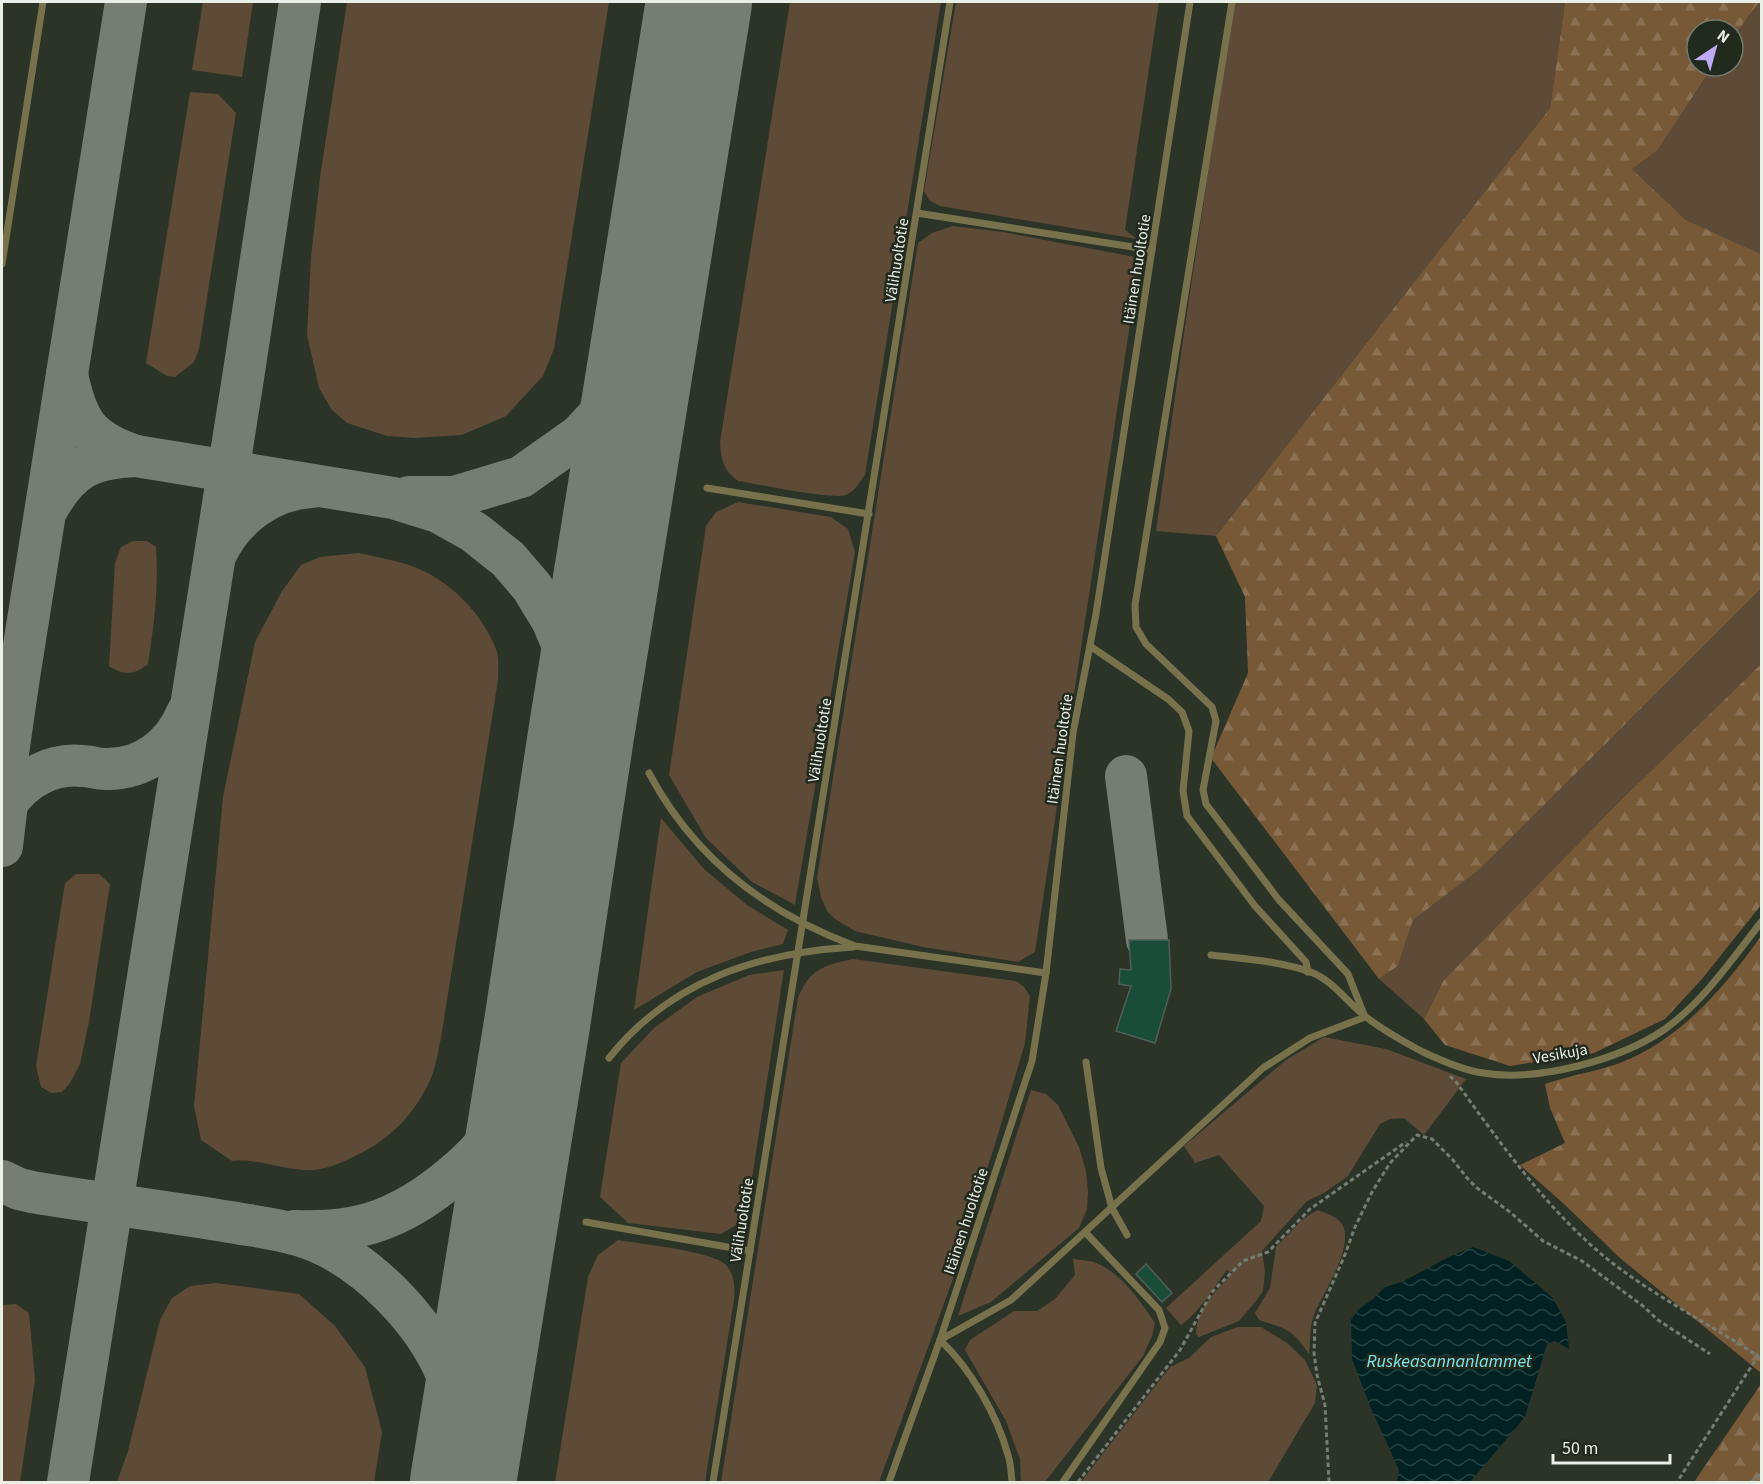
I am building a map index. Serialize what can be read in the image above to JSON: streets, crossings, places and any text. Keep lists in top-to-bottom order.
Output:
{
  "streets": {
    "lane": ["Välihuoltotie", "Itäinen huoltotie", "Vesikuja"]
  },
  "water": ["Ruskeasannanlammet"],
  "scale_bar": "50 m",
  "north": "top right"
}
